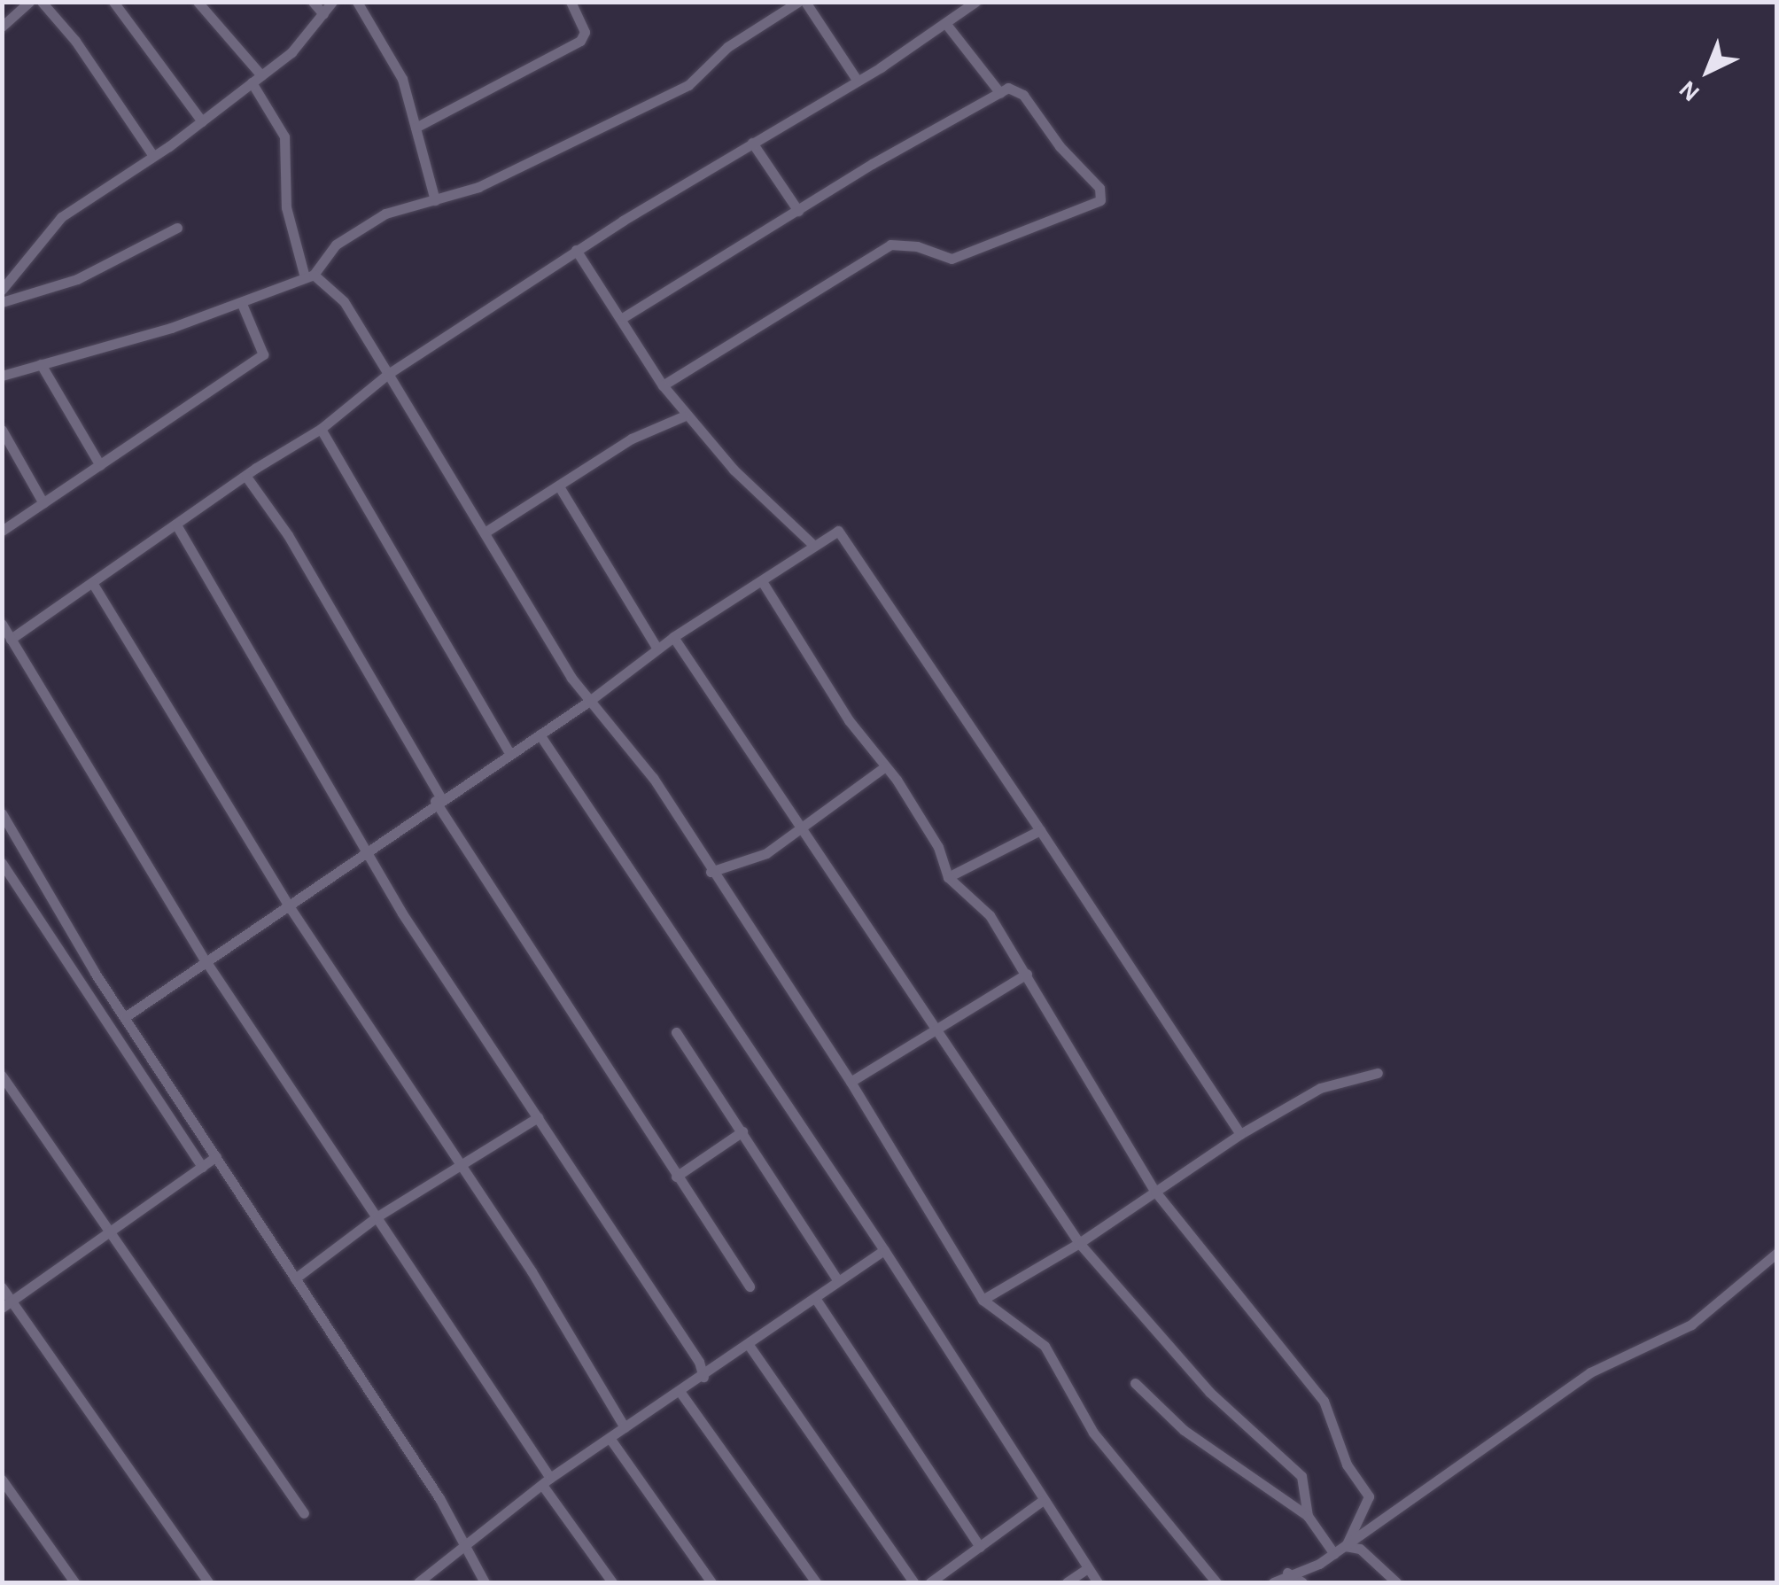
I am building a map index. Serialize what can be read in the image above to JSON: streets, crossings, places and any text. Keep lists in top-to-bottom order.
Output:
{
  "north": "bottom left"
}
